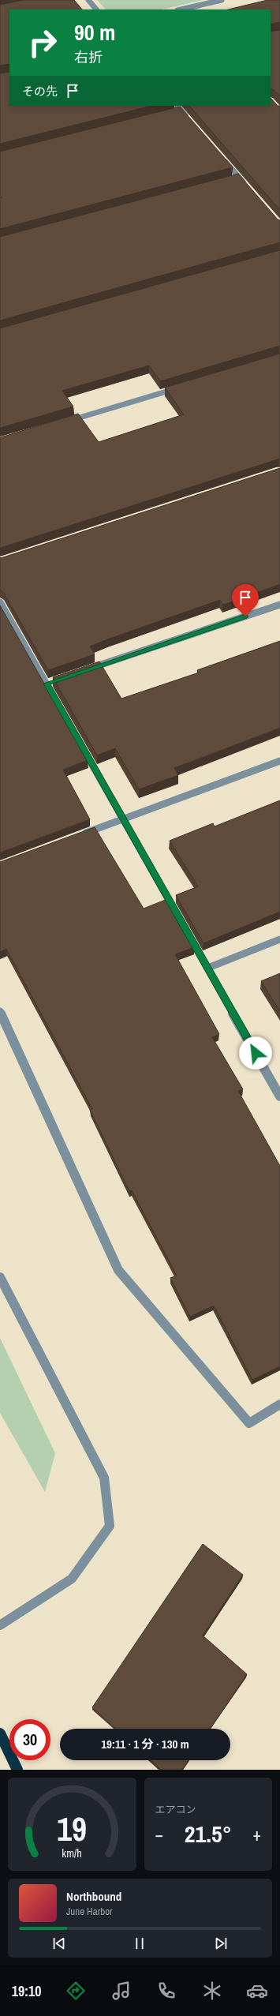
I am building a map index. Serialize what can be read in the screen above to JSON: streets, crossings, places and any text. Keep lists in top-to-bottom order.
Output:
{
  "page": {
    "turn": ["90 m", "右折"],
    "then": "その先",
    "limit": "30",
    "trip": "19:11 · 1 分 · 130 m",
    "tile": "エアコン",
    "heat": ["−", "21.5°", "+"],
    "song": ["Northbound", "June Harbor"],
    "tabs": "19:10",
    "gauge": ["19", "km/h"]
  }
}
